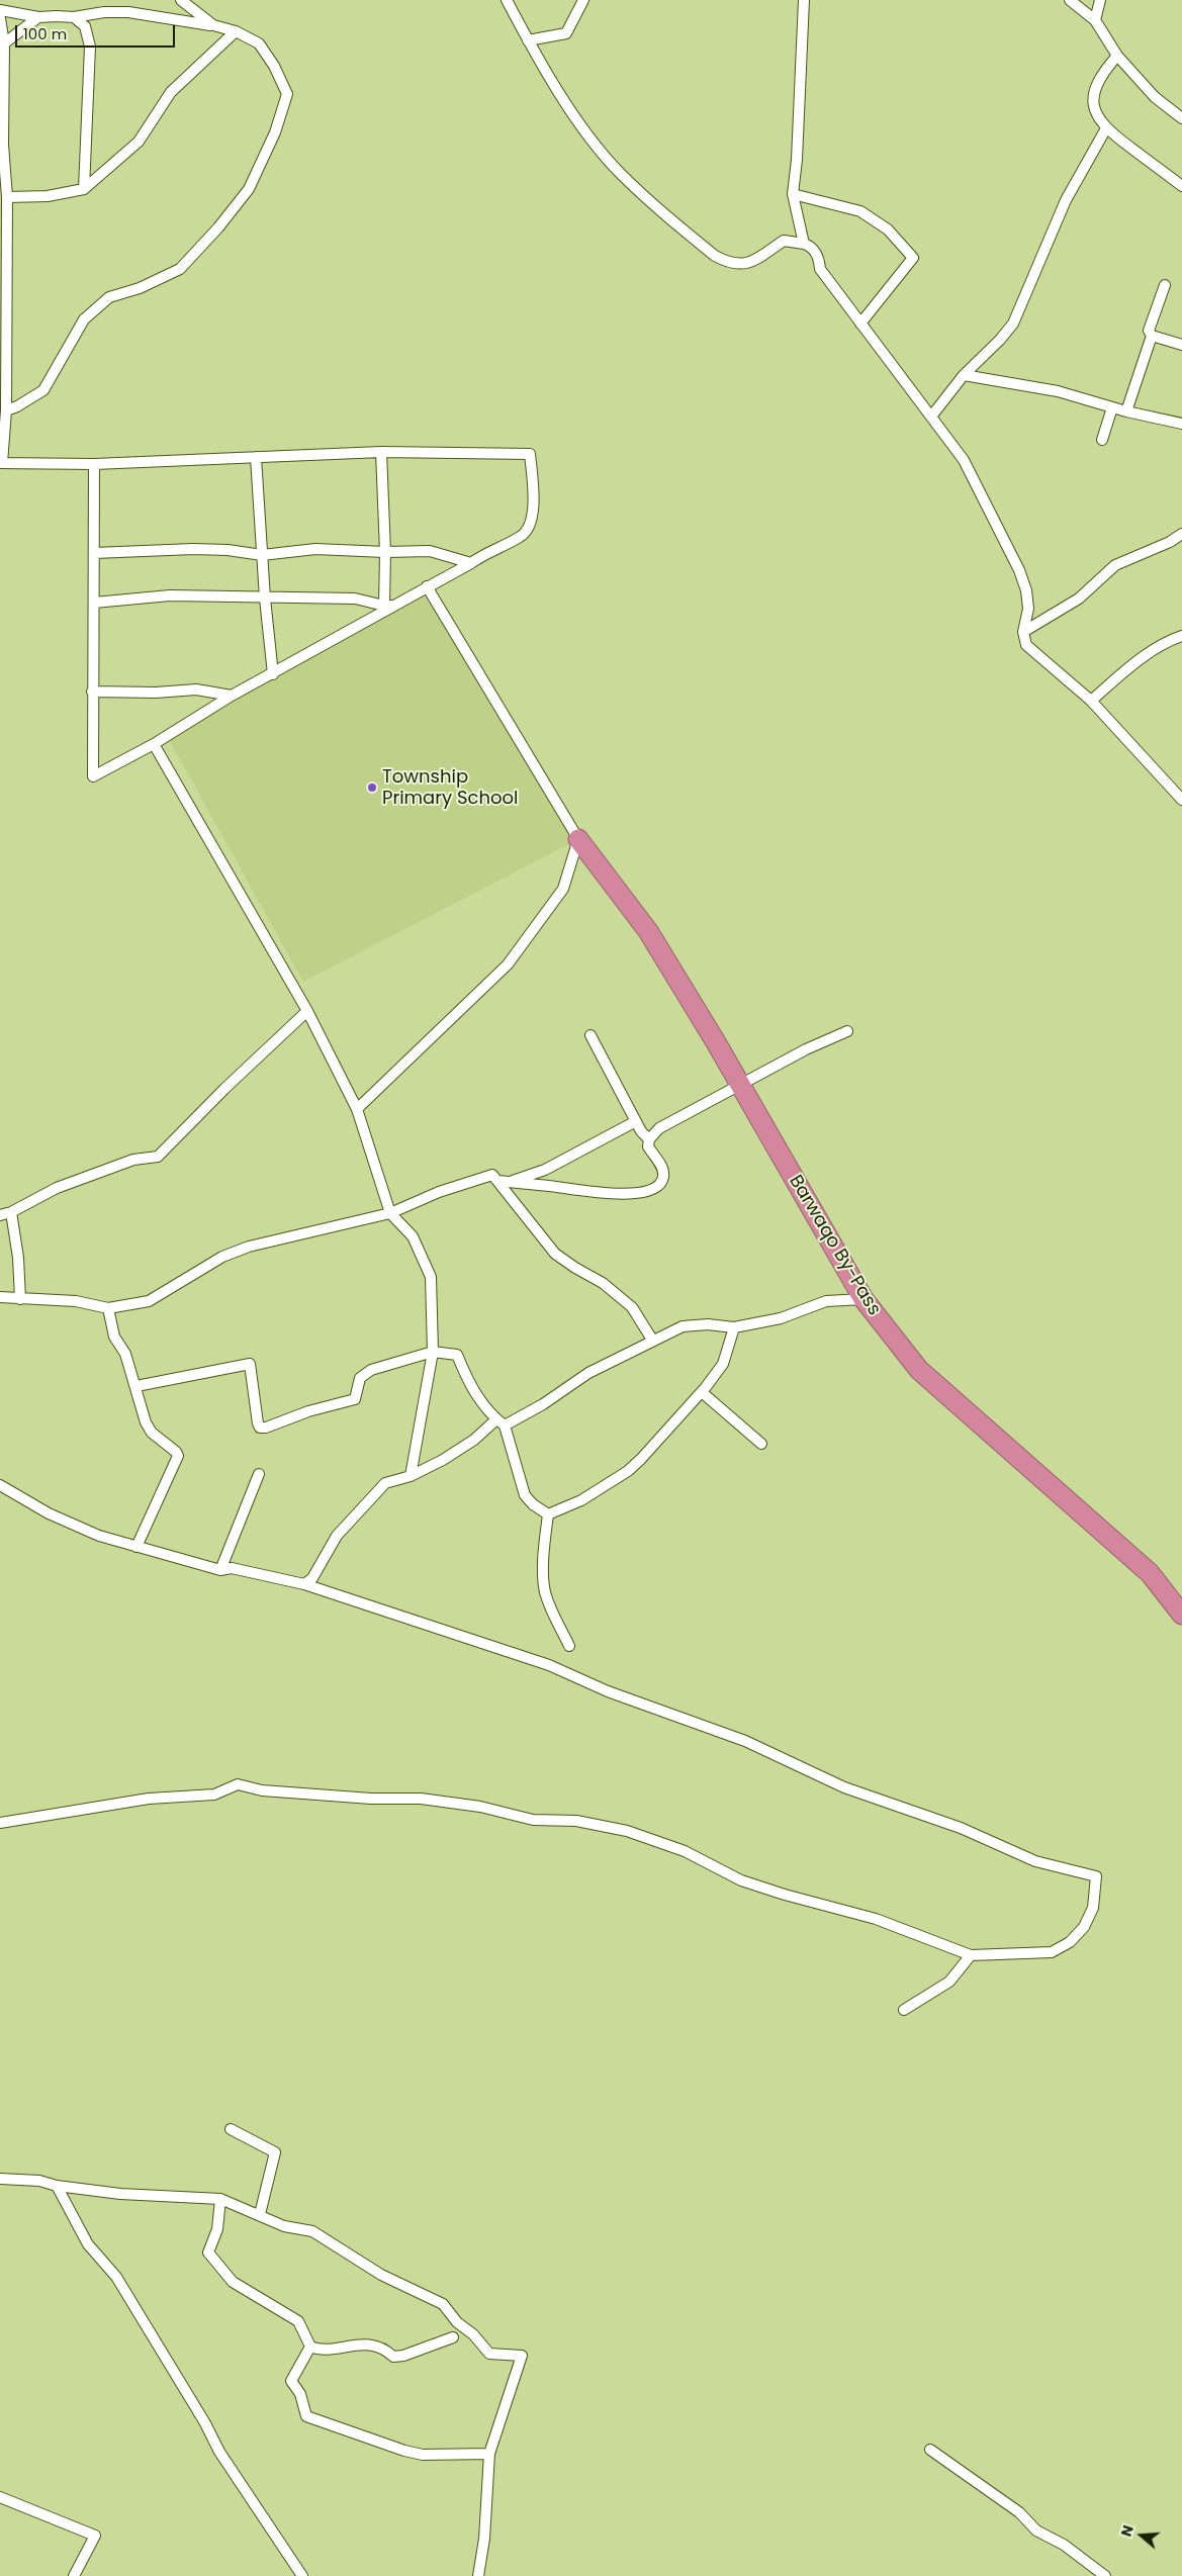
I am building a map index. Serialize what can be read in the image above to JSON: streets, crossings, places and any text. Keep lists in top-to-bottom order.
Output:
{
  "streets": {
    "highway": ["Barwaqo By-Pass"]
  },
  "places": ["Township Primary School"],
  "scale_bar": "100 m",
  "north": "left"
}
